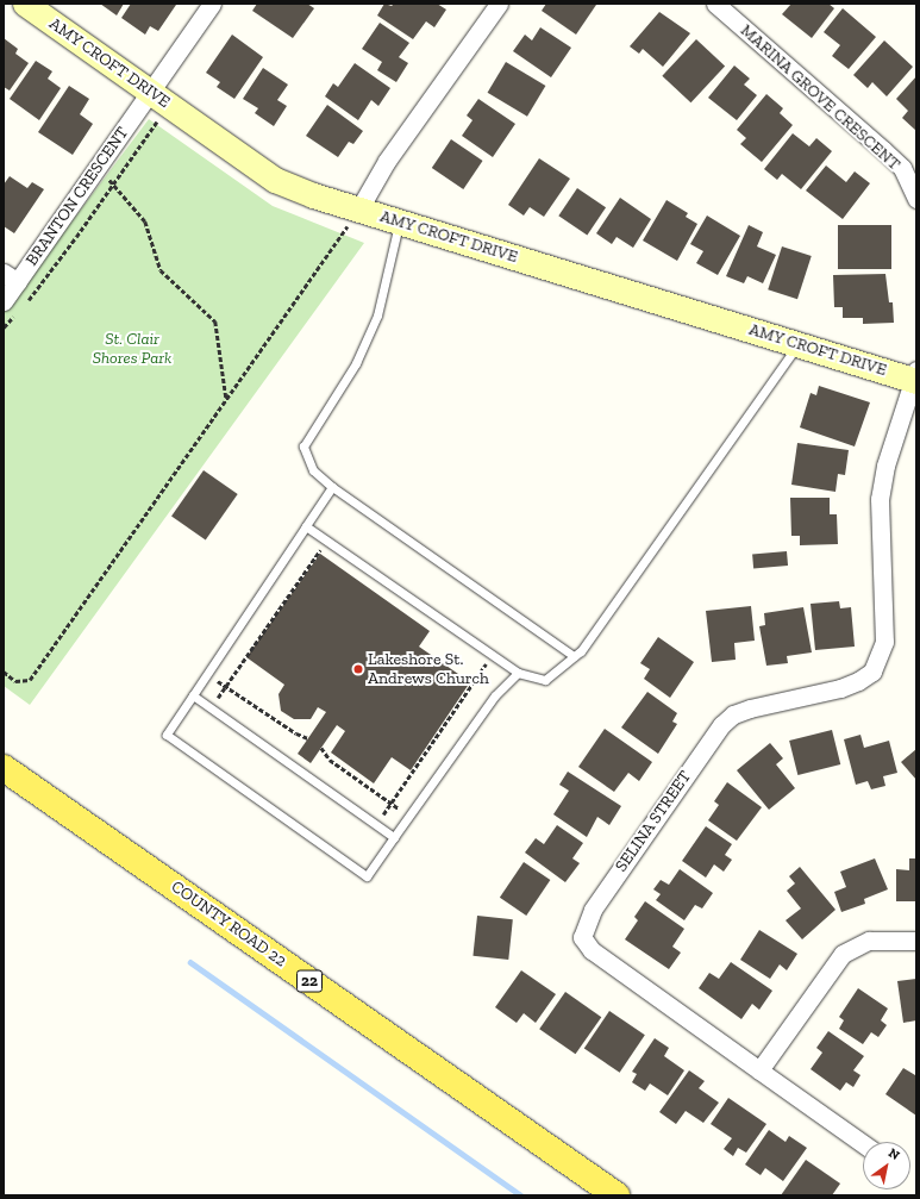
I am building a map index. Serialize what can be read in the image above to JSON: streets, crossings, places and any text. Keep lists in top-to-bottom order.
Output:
{
  "streets": {
    "main road": ["COUNTY ROAD 22", "22"],
    "street": [
      "AMY CROFT DRIVE",
      "MARINA GROVE CRESCENT",
      "BRANTON CRESCENT",
      "SELINA STREET"
    ]
  },
  "crossings": [
    ["AMY CROFT DRIVE", "BRANTON CRESCENT"],
    ["AMY CROFT DRIVE", "SELINA STREET"]
  ],
  "parks": ["St. Clair Shores Park"],
  "places": ["Lakeshore St. Andrews Church"],
  "north": "top right"
}
